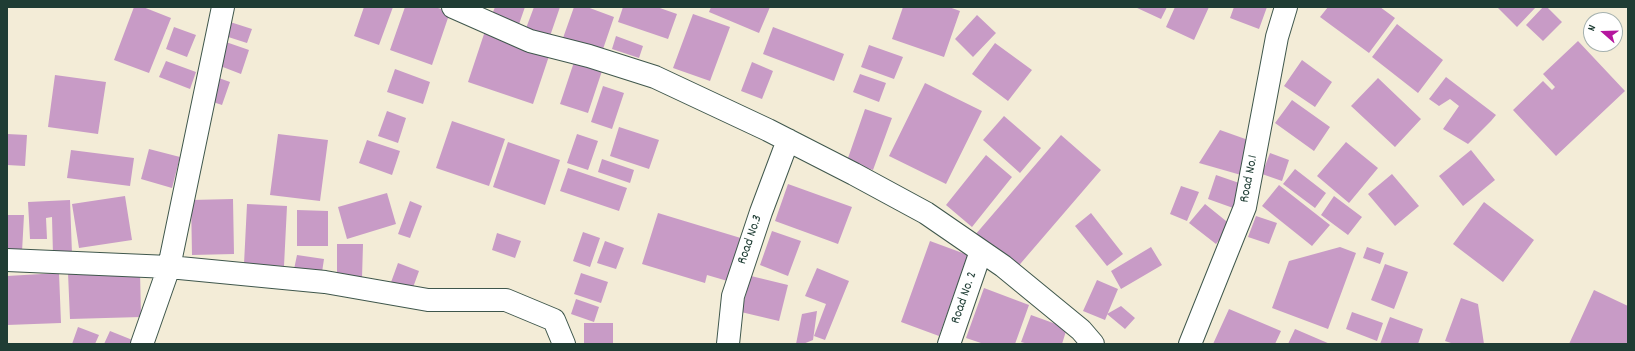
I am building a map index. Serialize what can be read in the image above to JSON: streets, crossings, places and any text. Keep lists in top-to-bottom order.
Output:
{
  "streets": {
    "street": ["Road No.1", "Road No.3", "Road No. 2"]
  },
  "north": "left"
}
